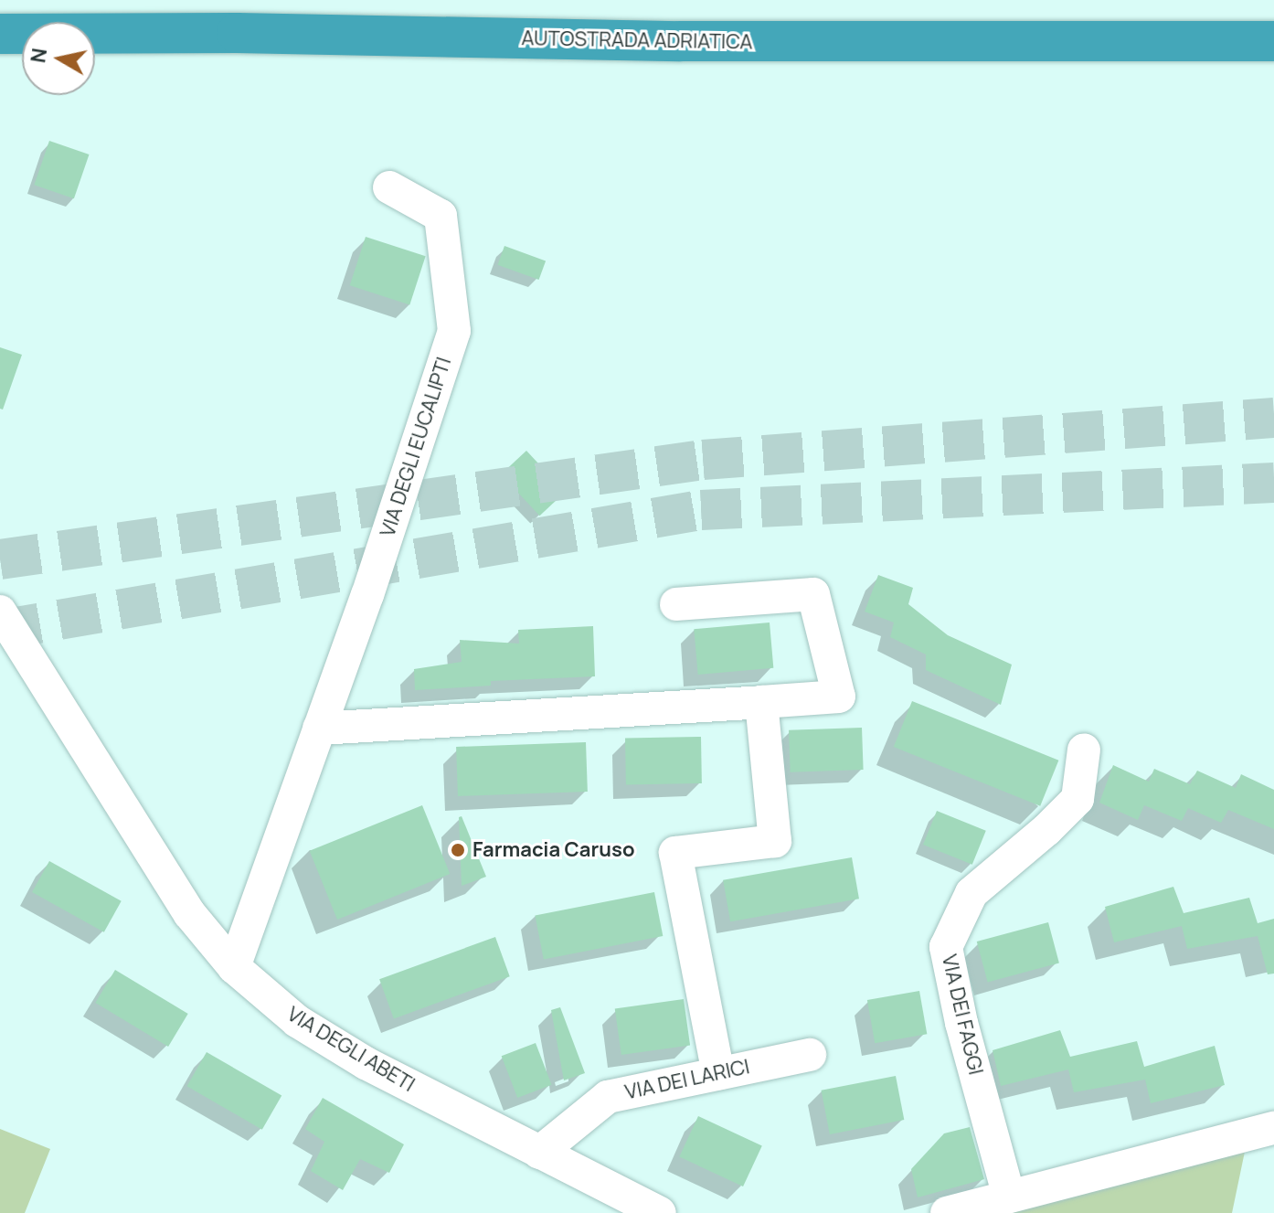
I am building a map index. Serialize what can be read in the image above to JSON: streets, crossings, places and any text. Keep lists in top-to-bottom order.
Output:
{
  "streets": {
    "highway": ["AUTOSTRADA ADRIATICA"],
    "street": [
      "VIA DEGLI EUCALIPTI",
      "VIA DEI FAGGI",
      "VIA DEGLI ABETI",
      "VIA DEI LARICI"
    ]
  },
  "crossings": [
    ["VIA DEGLI EUCALIPTI", "VIA DEGLI ABETI"],
    ["VIA DEGLI ABETI", "VIA DEI LARICI"]
  ],
  "places": ["Farmacia Caruso"],
  "north": "left"
}
